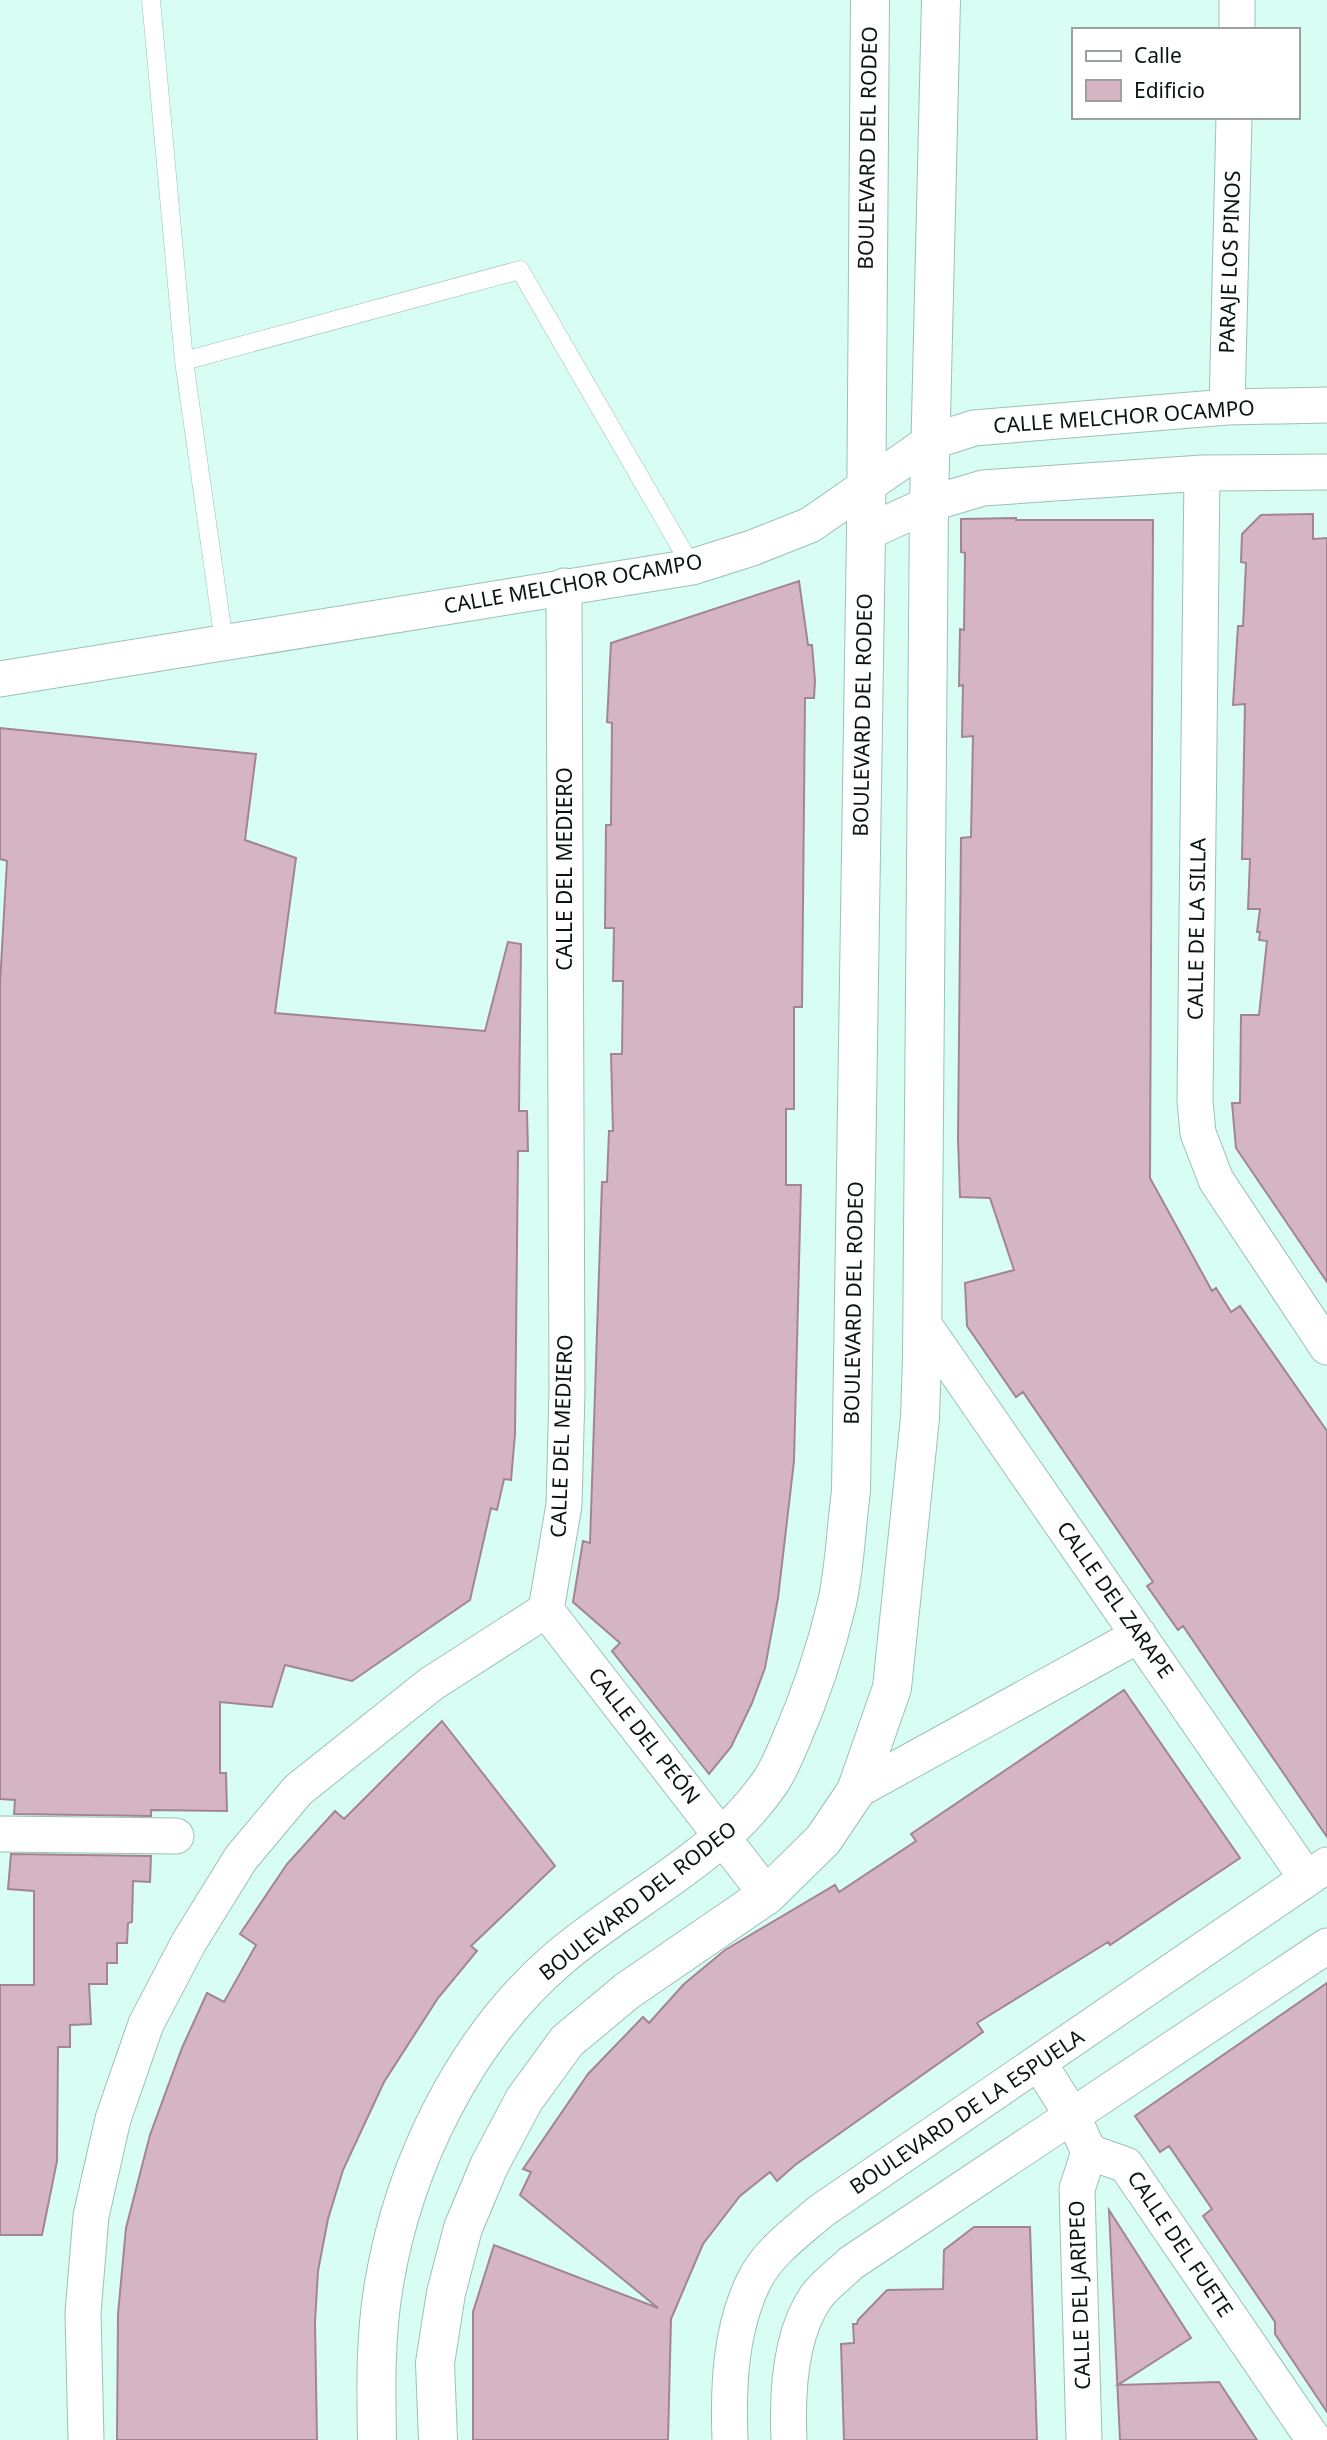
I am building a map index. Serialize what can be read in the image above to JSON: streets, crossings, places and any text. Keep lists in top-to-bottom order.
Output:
{
  "streets": {
    "street": [
      "BOULEVARD DEL RODEO",
      "PARAJE LOS PINOS",
      "CALLE MELCHOR OCAMPO",
      "CALLE DEL MEDIERO",
      "CALLE DE LA SILLA",
      "CALLE DEL ZARAPE",
      "CALLE DEL PEÓN",
      "BOULEVARD DE LA ESPUELA",
      "CALLE DEL FUETE",
      "CALLE DEL JARIPEO"
    ]
  },
  "crossings": [
    ["BOULEVARD DEL RODEO", "CALLE MELCHOR OCAMPO"],
    ["BOULEVARD DEL RODEO", "CALLE DEL PEÓN"],
    ["PARAJE LOS PINOS", "CALLE MELCHOR OCAMPO"],
    ["CALLE MELCHOR OCAMPO", "CALLE DEL MEDIERO"],
    ["CALLE DEL MEDIERO", "CALLE DEL PEÓN"],
    ["CALLE DEL ZARAPE", "BOULEVARD DE LA ESPUELA"],
    ["CALLE DEL FUETE", "CALLE DEL JARIPEO"]
  ],
  "legend": ["Calle", "Edificio"]
}
